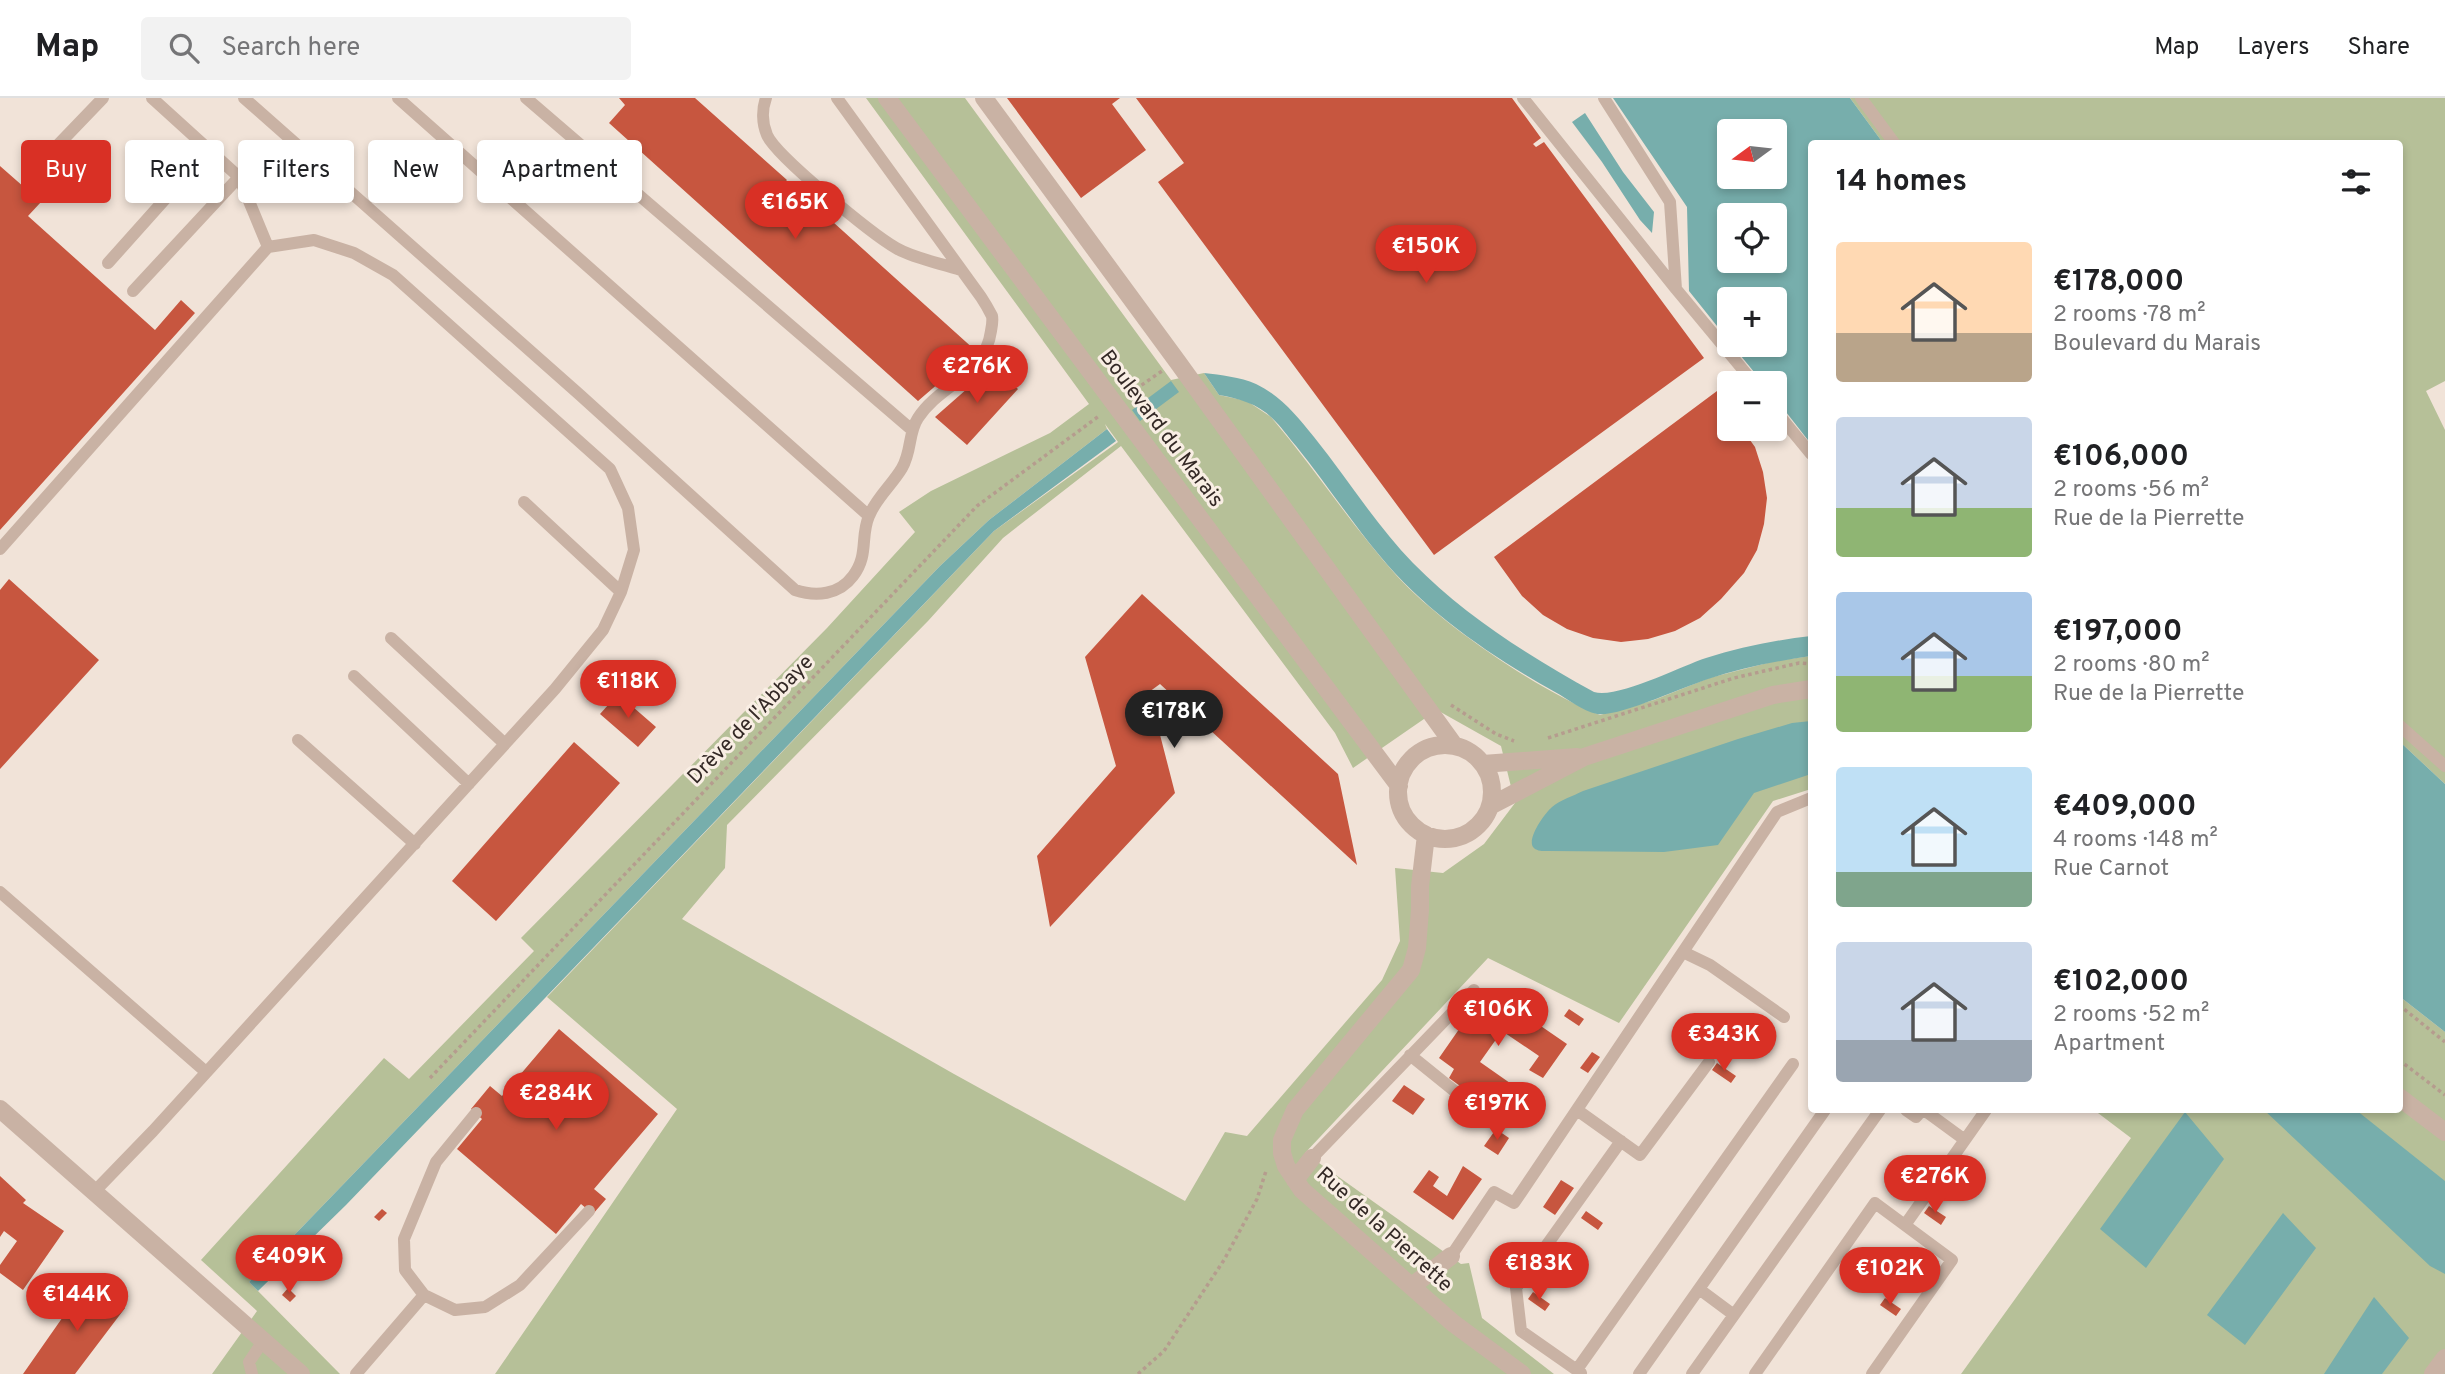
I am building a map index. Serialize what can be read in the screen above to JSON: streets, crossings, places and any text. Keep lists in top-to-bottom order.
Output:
{
  "streets": {
    "street": ["Boulevard du Marais", "Rue de la Pierrette"],
    "path": ["Drève de l'Abbaye"]
  },
  "crossings": [
    ["Boulevard du Marais", "Drève de l'Abbaye"],
    ["Boulevard du Marais", "Rue de la Pierrette"]
  ],
  "north": "left",
  "page": {
    "header": "Map",
    "search": "Search here",
    "nav": ["Map", "Layers", "Share"],
    "map_buttons": ["+", "−"],
    "chip": [
      "Buy",
      "Rent",
      "Filters",
      "New",
      "Apartment"
    ],
    "heading": "14 homes",
    "price": [
      "€165K",
      "€150K",
      "€276K",
      "€118K",
      "€178K",
      "€106K",
      "€343K",
      "€284K",
      "€197K",
      "€276K",
      "€409K",
      "€183K",
      "€102K",
      "€144K"
    ],
    "list": [
      {
        "name": "€178,000",
        "note": "2 rooms · 78 m² · Boulevard du Marais"
      },
      {
        "name": "€106,000",
        "note": "2 rooms · 56 m² · Rue de la Pierrette"
      },
      {
        "name": "€197,000",
        "note": "2 rooms · 80 m² · Rue de la Pierrette"
      },
      {
        "name": "€409,000",
        "note": "4 rooms · 148 m² · Rue Carnot"
      },
      {
        "name": "€102,000",
        "note": "2 rooms · 52 m² · Apartment"
      }
    ]
  }
}
